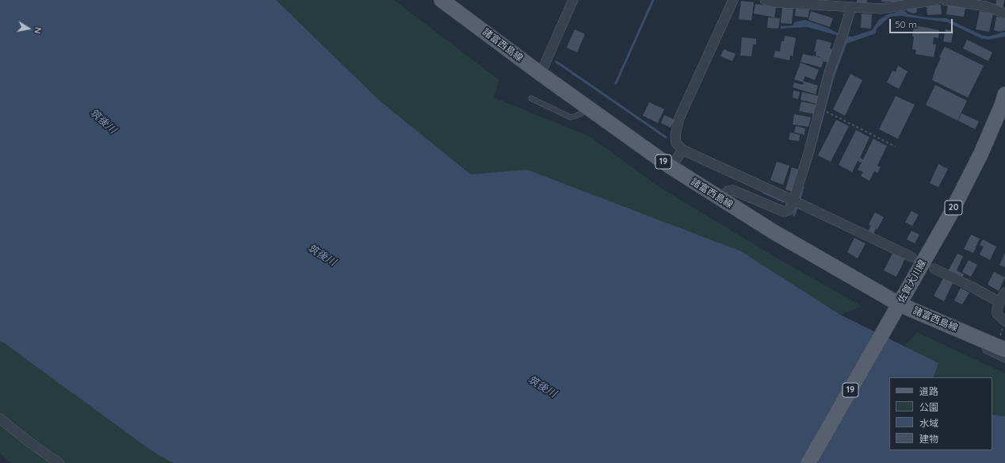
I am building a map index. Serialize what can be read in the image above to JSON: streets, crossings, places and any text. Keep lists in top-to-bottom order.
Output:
{
  "streets": {
    "main road": [
      "諸富西島線",
      "19",
      "20",
      "佐賀大川線"
    ]
  },
  "crossings": [
    ["諸富西島線", "佐賀大川線"]
  ],
  "water": ["筑後川"],
  "legend": [
    "道路",
    "公園",
    "水域",
    "建物"
  ],
  "scale_bar": "50 m",
  "north": "right"
}
